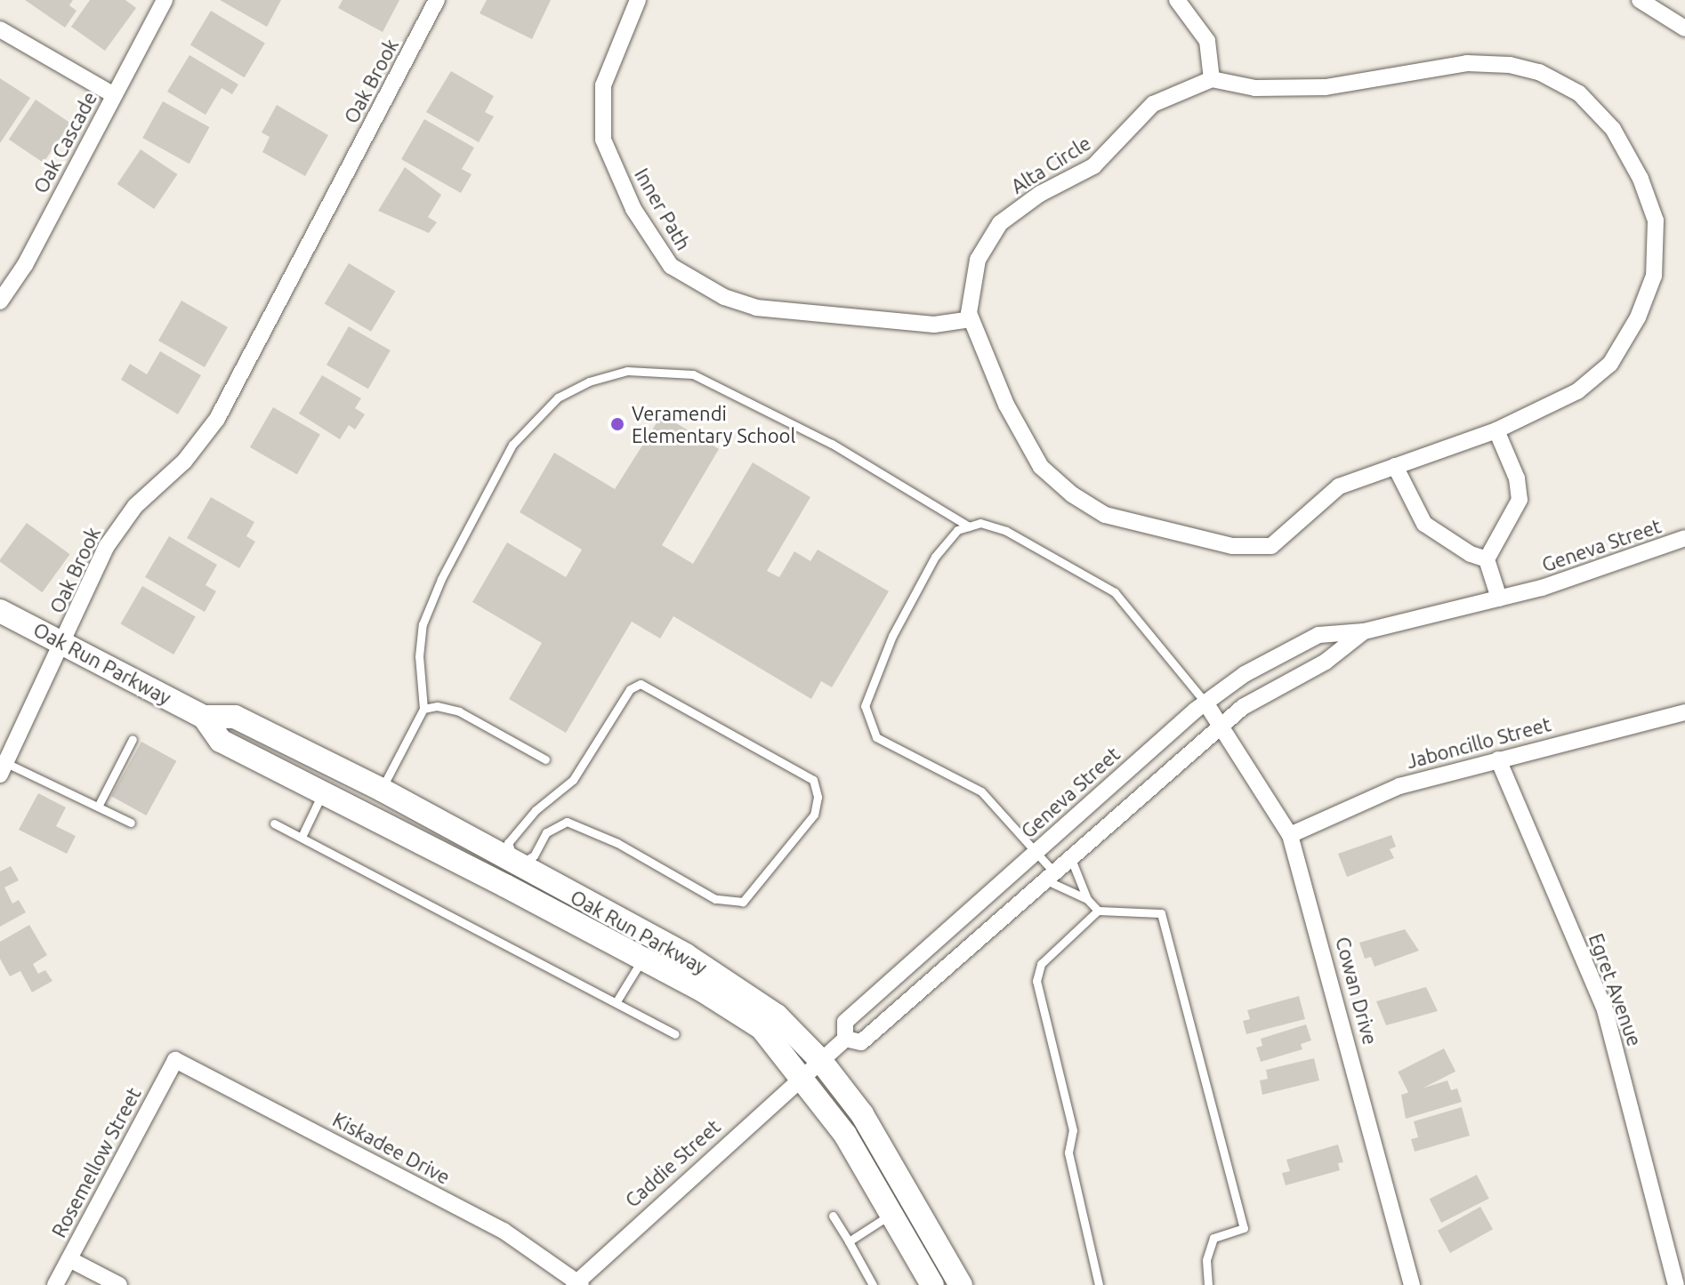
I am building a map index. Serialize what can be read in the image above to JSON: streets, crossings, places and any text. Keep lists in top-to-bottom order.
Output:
{
  "streets": {
    "street": [
      "Oak Brook",
      "Oak Cascade",
      "Alta Circle",
      "Inner Path",
      "Geneva Street",
      "Oak Run Parkway",
      "Jaboncillo Street",
      "Egret Avenue",
      "Cowan Drive",
      "Kiskadee Drive",
      "Rosemellow Street",
      "Caddie Street"
    ]
  },
  "crossings": [
    ["Oak Brook", "Oak Run Parkway"],
    ["Alta Circle", "Inner Path"],
    ["Geneva Street", "Oak Run Parkway"],
    ["Geneva Street", "Cowan Drive"],
    ["Geneva Street", "Caddie Street"],
    ["Oak Run Parkway", "Caddie Street"],
    ["Jaboncillo Street", "Egret Avenue"],
    ["Jaboncillo Street", "Cowan Drive"],
    ["Kiskadee Drive", "Rosemellow Street"],
    ["Kiskadee Drive", "Caddie Street"]
  ],
  "places": ["Veramendi Elementary School"]
}
